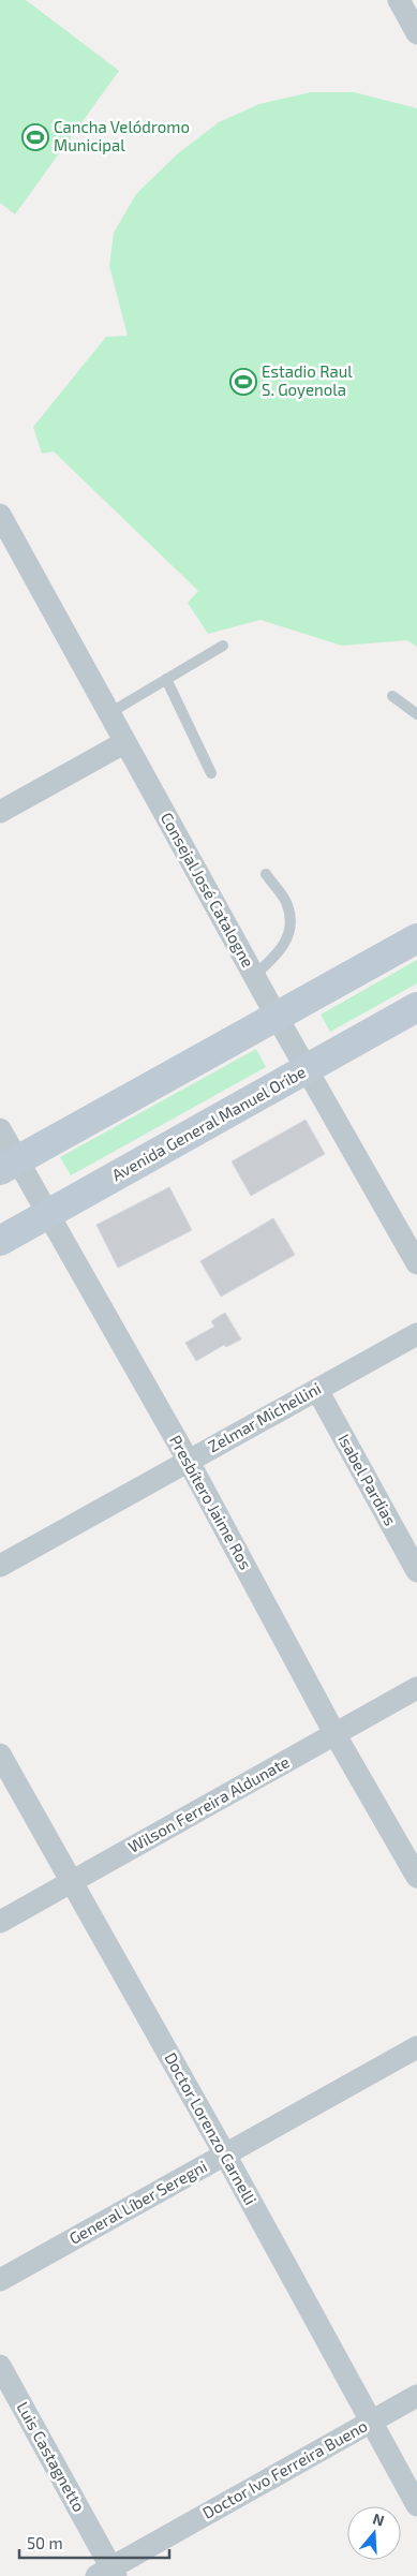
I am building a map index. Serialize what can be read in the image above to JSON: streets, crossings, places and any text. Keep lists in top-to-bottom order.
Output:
{
  "streets": {
    "main road": ["Avenida General Manuel Oribe"],
    "street": [
      "Consejal José Catalogne",
      "Zelmar Michellini",
      "Isabel Pardias",
      "Presbítero Jaime Ros",
      "Wilson Ferreira Aldunate",
      "Doctor Lorenzo Carnelli",
      "General Líber Seregni",
      "Luis Castagnetto",
      "Doctor Ivo Ferreira Bueno"
    ]
  },
  "crossings": [
    ["Consejal José Catalogne", "Avenida General Manuel Oribe"],
    ["Avenida General Manuel Oribe", "Presbítero Jaime Ros"],
    ["Zelmar Michellini", "Isabel Pardias"],
    ["Zelmar Michellini", "Presbítero Jaime Ros"],
    ["Presbítero Jaime Ros", "Wilson Ferreira Aldunate"],
    ["Wilson Ferreira Aldunate", "Doctor Lorenzo Carnelli"],
    ["Doctor Lorenzo Carnelli", "General Líber Seregni"],
    ["Doctor Lorenzo Carnelli", "Doctor Ivo Ferreira Bueno"],
    ["Luis Castagnetto", "Doctor Ivo Ferreira Bueno"]
  ],
  "places": {
    "sports": ["Cancha Velódromo Municipal", "Estadio Raul S. Goyenola"]
  },
  "scale_bar": "50 m",
  "north": "top"
}
